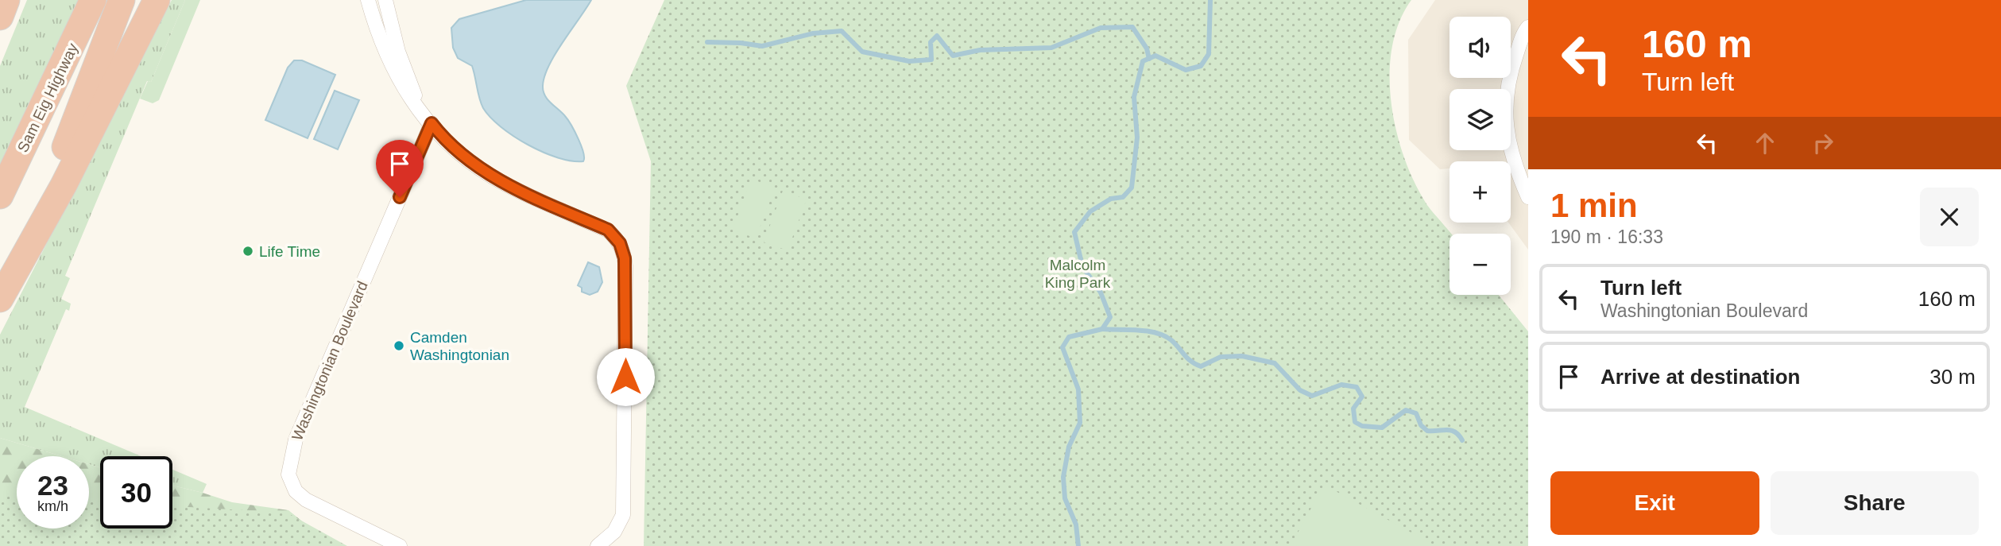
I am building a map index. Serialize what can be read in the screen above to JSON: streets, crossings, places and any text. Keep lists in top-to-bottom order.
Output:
{
  "streets": {
    "highway": ["Sam Eig Highway"],
    "street": ["Washingtonian Boulevard"]
  },
  "parks": ["Malcolm King Park"],
  "places": ["Life Time", "Camden Washingtonian"],
  "page": {
    "turn": ["160 m", "Turn left"],
    "map_buttons": ["+", "−"],
    "heading": ["1 min", "190 m · 16:33"],
    "list": [
      {
        "name": "Turn left",
        "note": "Washingtonian Boulevard",
        "value": "160 m"
      },
      {
        "name": "Arrive at destination",
        "value": "30 m"
      }
    ],
    "speed": "23 km/h",
    "limit": "30",
    "buttons": ["Exit", "Share"]
  }
}
